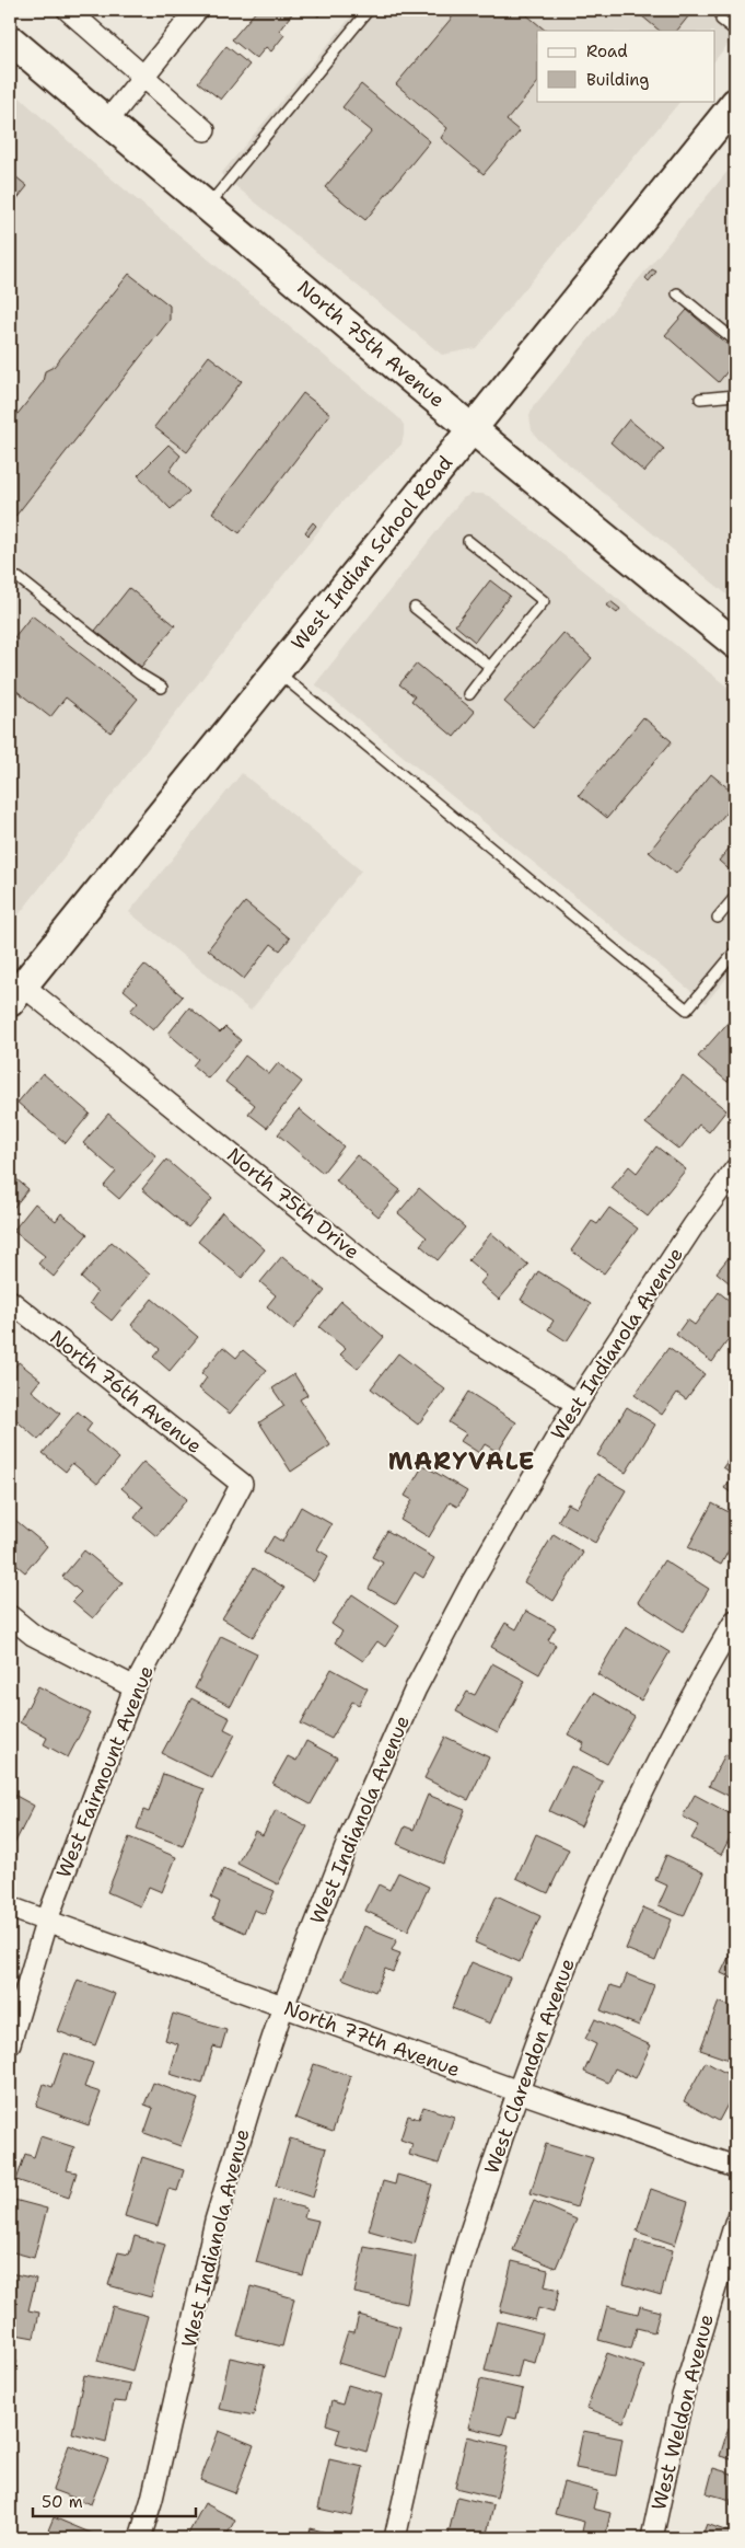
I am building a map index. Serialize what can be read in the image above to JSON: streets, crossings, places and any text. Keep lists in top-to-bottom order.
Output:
{
  "streets": {
    "main road": ["North 75th Avenue", "West Indian School Road"],
    "street": [
      "North 75th Drive",
      "West Indianola Avenue",
      "North 76th Avenue",
      "West Fairmount Avenue",
      "North 77th Avenue",
      "West Clarendon Avenue",
      "West Weldon Avenue"
    ]
  },
  "crossings": [
    ["North 75th Avenue", "West Indian School Road"],
    ["West Indian School Road", "North 75th Drive"],
    ["North 75th Drive", "West Indianola Avenue"],
    ["West Indianola Avenue", "North 77th Avenue"],
    ["North 76th Avenue", "West Fairmount Avenue"],
    ["West Fairmount Avenue", "North 77th Avenue"],
    ["North 77th Avenue", "West Clarendon Avenue"]
  ],
  "districts": ["MARYVALE"],
  "legend": ["Road", "Building"],
  "scale_bar": "50 m"
}
